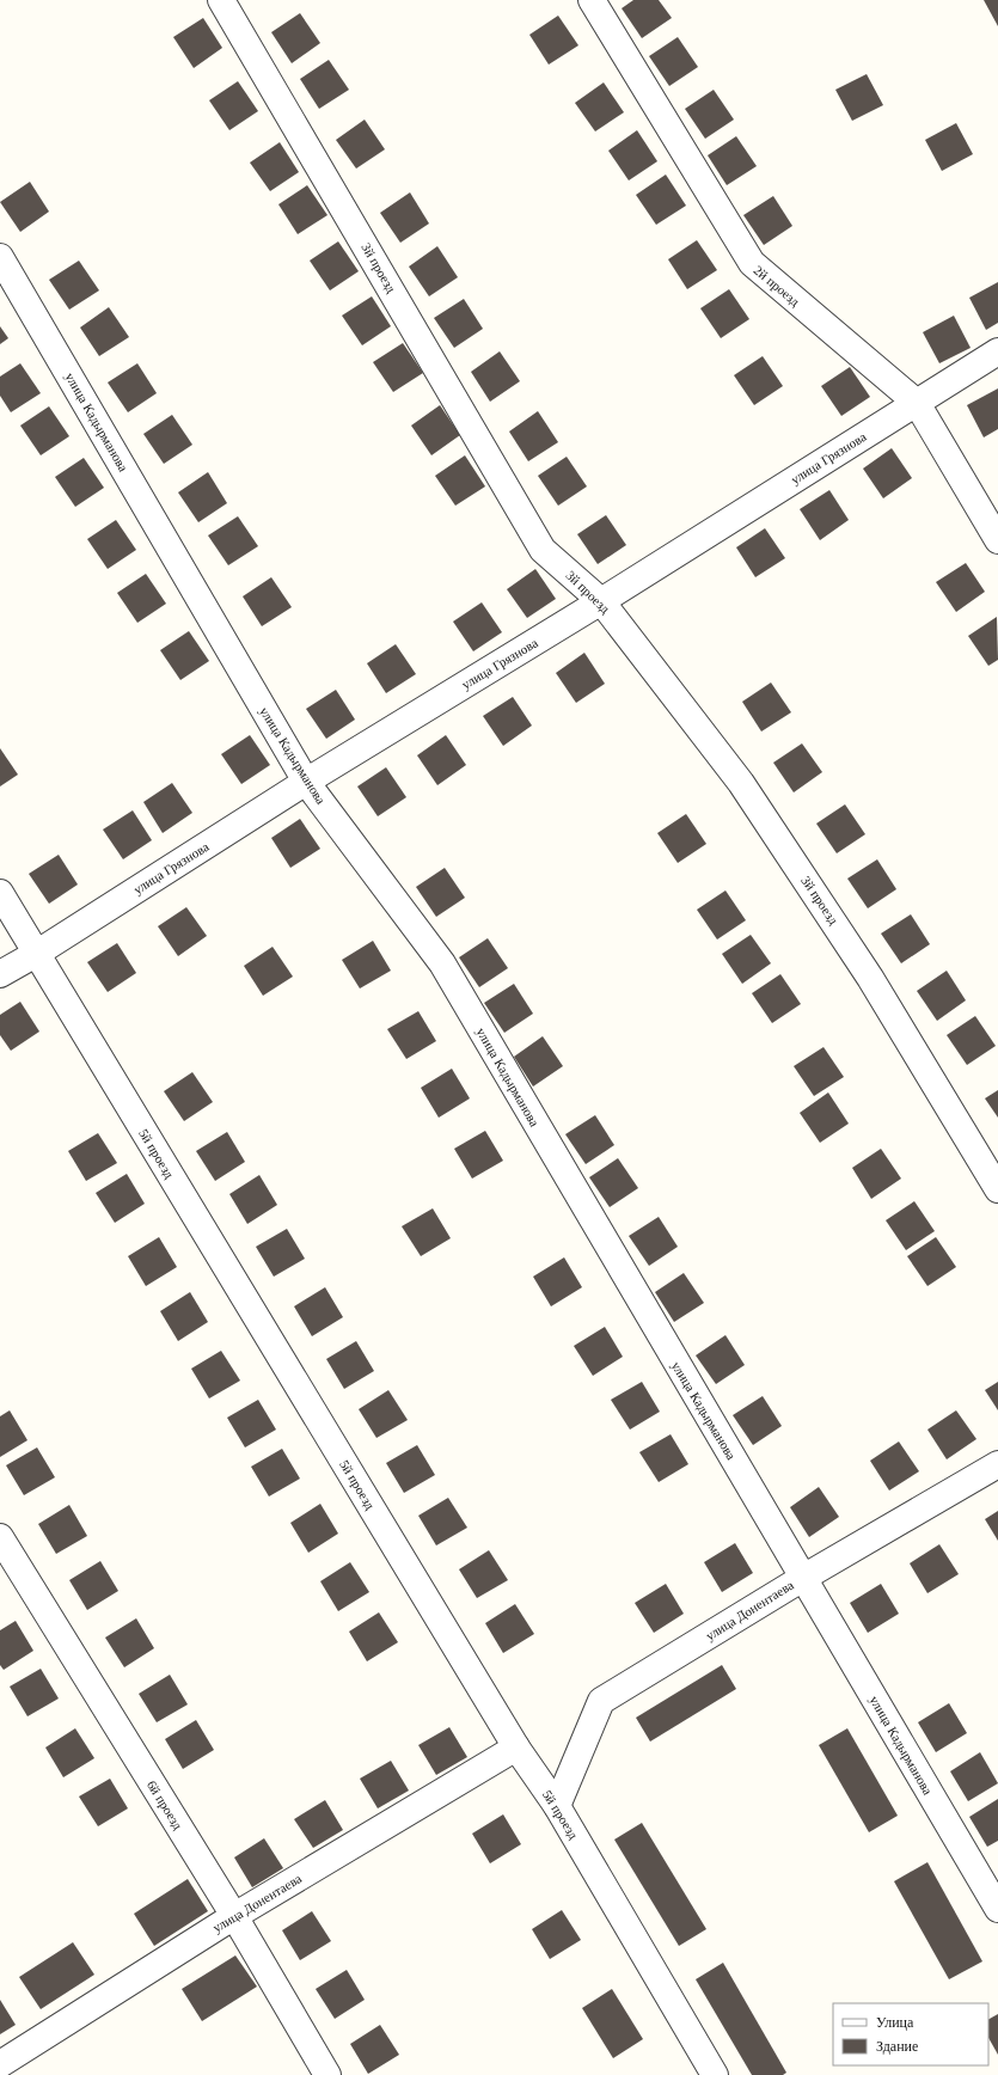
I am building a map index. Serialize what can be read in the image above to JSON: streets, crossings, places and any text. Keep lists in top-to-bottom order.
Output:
{
  "streets": {
    "street": [
      "3й проезд",
      "2й проезд",
      "улица Кадырманова",
      "улица Грязнова",
      "5й проезд",
      "улица Донентаева",
      "6й проезд"
    ]
  },
  "crossings": [
    ["3й проезд", "улица Грязнова"],
    ["2й проезд", "улица Грязнова"],
    ["улица Кадырманова", "улица Грязнова"],
    ["улица Кадырманова", "улица Донентаева"],
    ["улица Грязнова", "5й проезд"],
    ["5й проезд", "улица Донентаева"],
    ["улица Донентаева", "6й проезд"]
  ],
  "legend": ["Улица", "Здание"]
}
